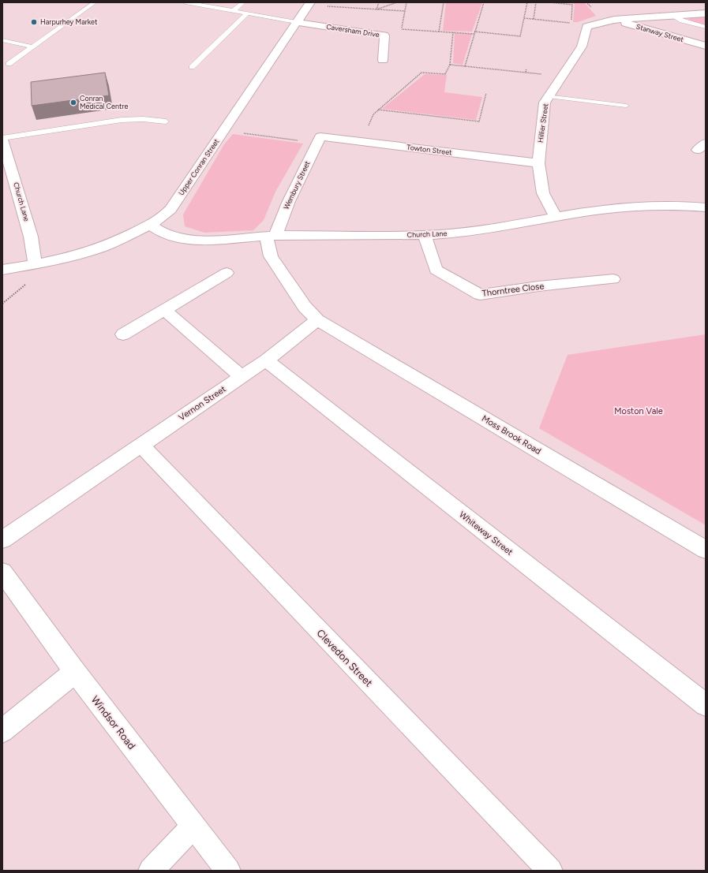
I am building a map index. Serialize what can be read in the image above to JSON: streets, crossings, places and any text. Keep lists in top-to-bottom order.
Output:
{
  "streets": {
    "street": [
      "Caversham Drive",
      "Stanway Street",
      "Hillier Street",
      "Towton Street",
      "Upper Conran Street",
      "Wembury Street",
      "Church Lane",
      "Thorntree Close",
      "Vernon Street",
      "Moss Brook Road",
      "Whiteway Street",
      "Clevedon Street",
      "Windsor Road"
    ]
  },
  "crossings": [
    ["Caversham Drive", "Upper Conran Street"],
    ["Hillier Street", "Towton Street"],
    ["Hillier Street", "Church Lane"],
    ["Towton Street", "Wembury Street"],
    ["Upper Conran Street", "Church Lane"],
    ["Wembury Street", "Church Lane"],
    ["Church Lane", "Thorntree Close"],
    ["Vernon Street", "Moss Brook Road"],
    ["Vernon Street", "Whiteway Street"],
    ["Vernon Street", "Clevedon Street"]
  ],
  "parks": ["Moston Vale"],
  "places": ["Harpurhey Market", "Conran Medical Centre"]
}
